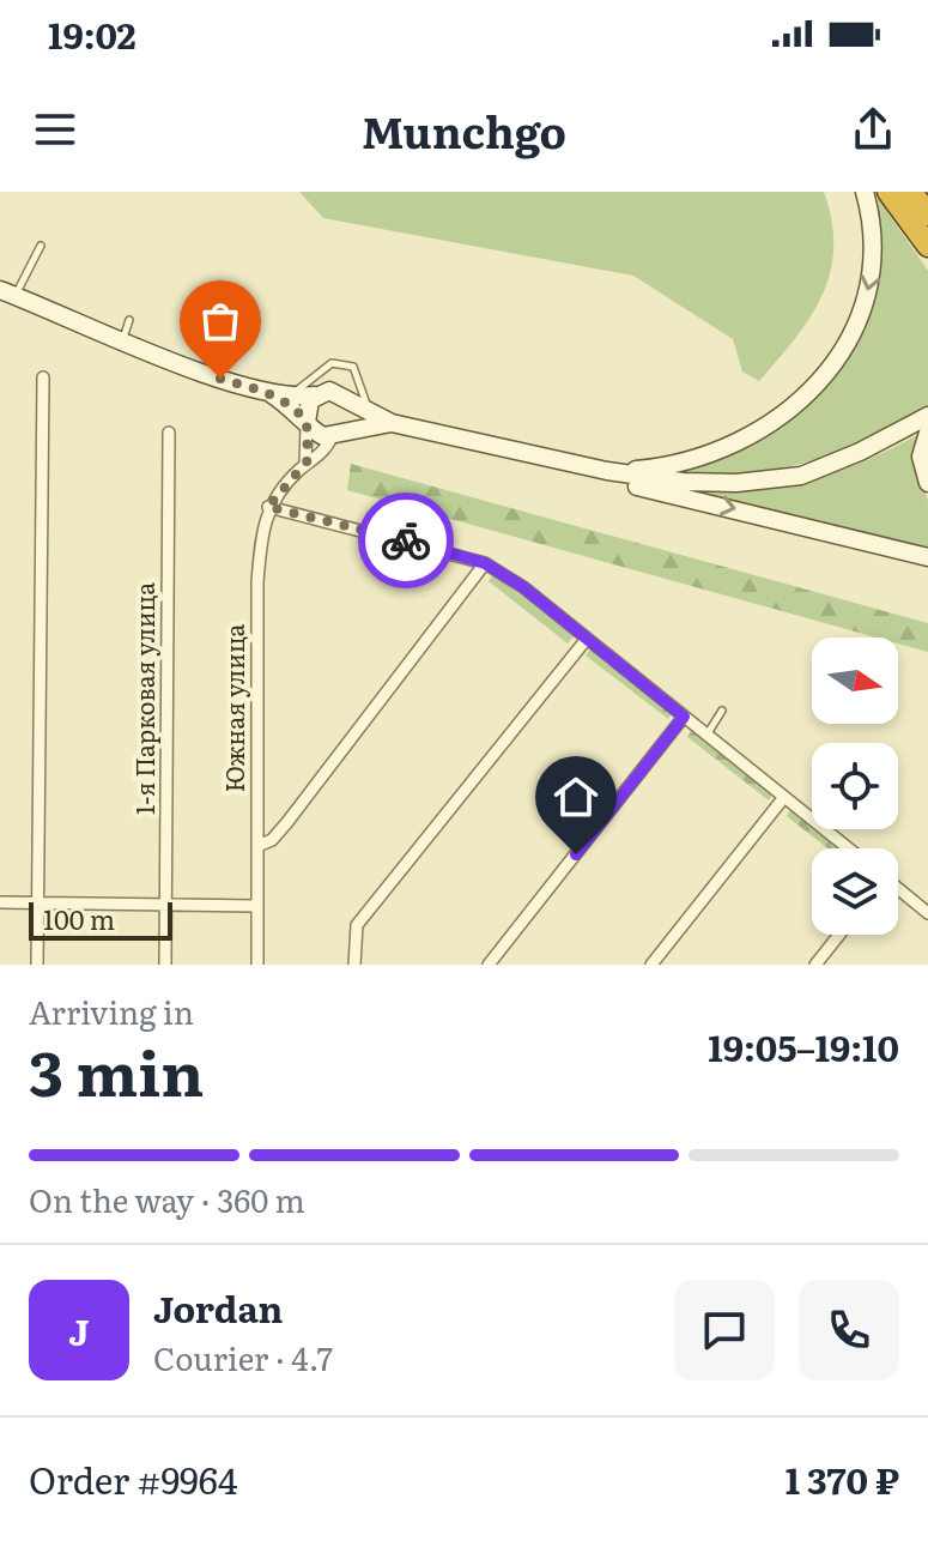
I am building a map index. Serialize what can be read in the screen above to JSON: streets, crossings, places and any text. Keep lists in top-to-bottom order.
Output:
{
  "streets": {
    "street": ["1-я Парковая улица", "Южная улица"]
  },
  "scale_bar": "100 m",
  "north": "right",
  "page": {
    "status": "19:02",
    "header": "Munchgo",
    "scale": "100 m",
    "heading": ["3 min", "Arriving in", "19:05–19:10"],
    "panel": [
      "Jordan",
      "Courier · 4.7",
      "Order #9964",
      "1 370 ₽"
    ],
    "bar": "On the way · 360 m",
    "round": "J"
  }
}
